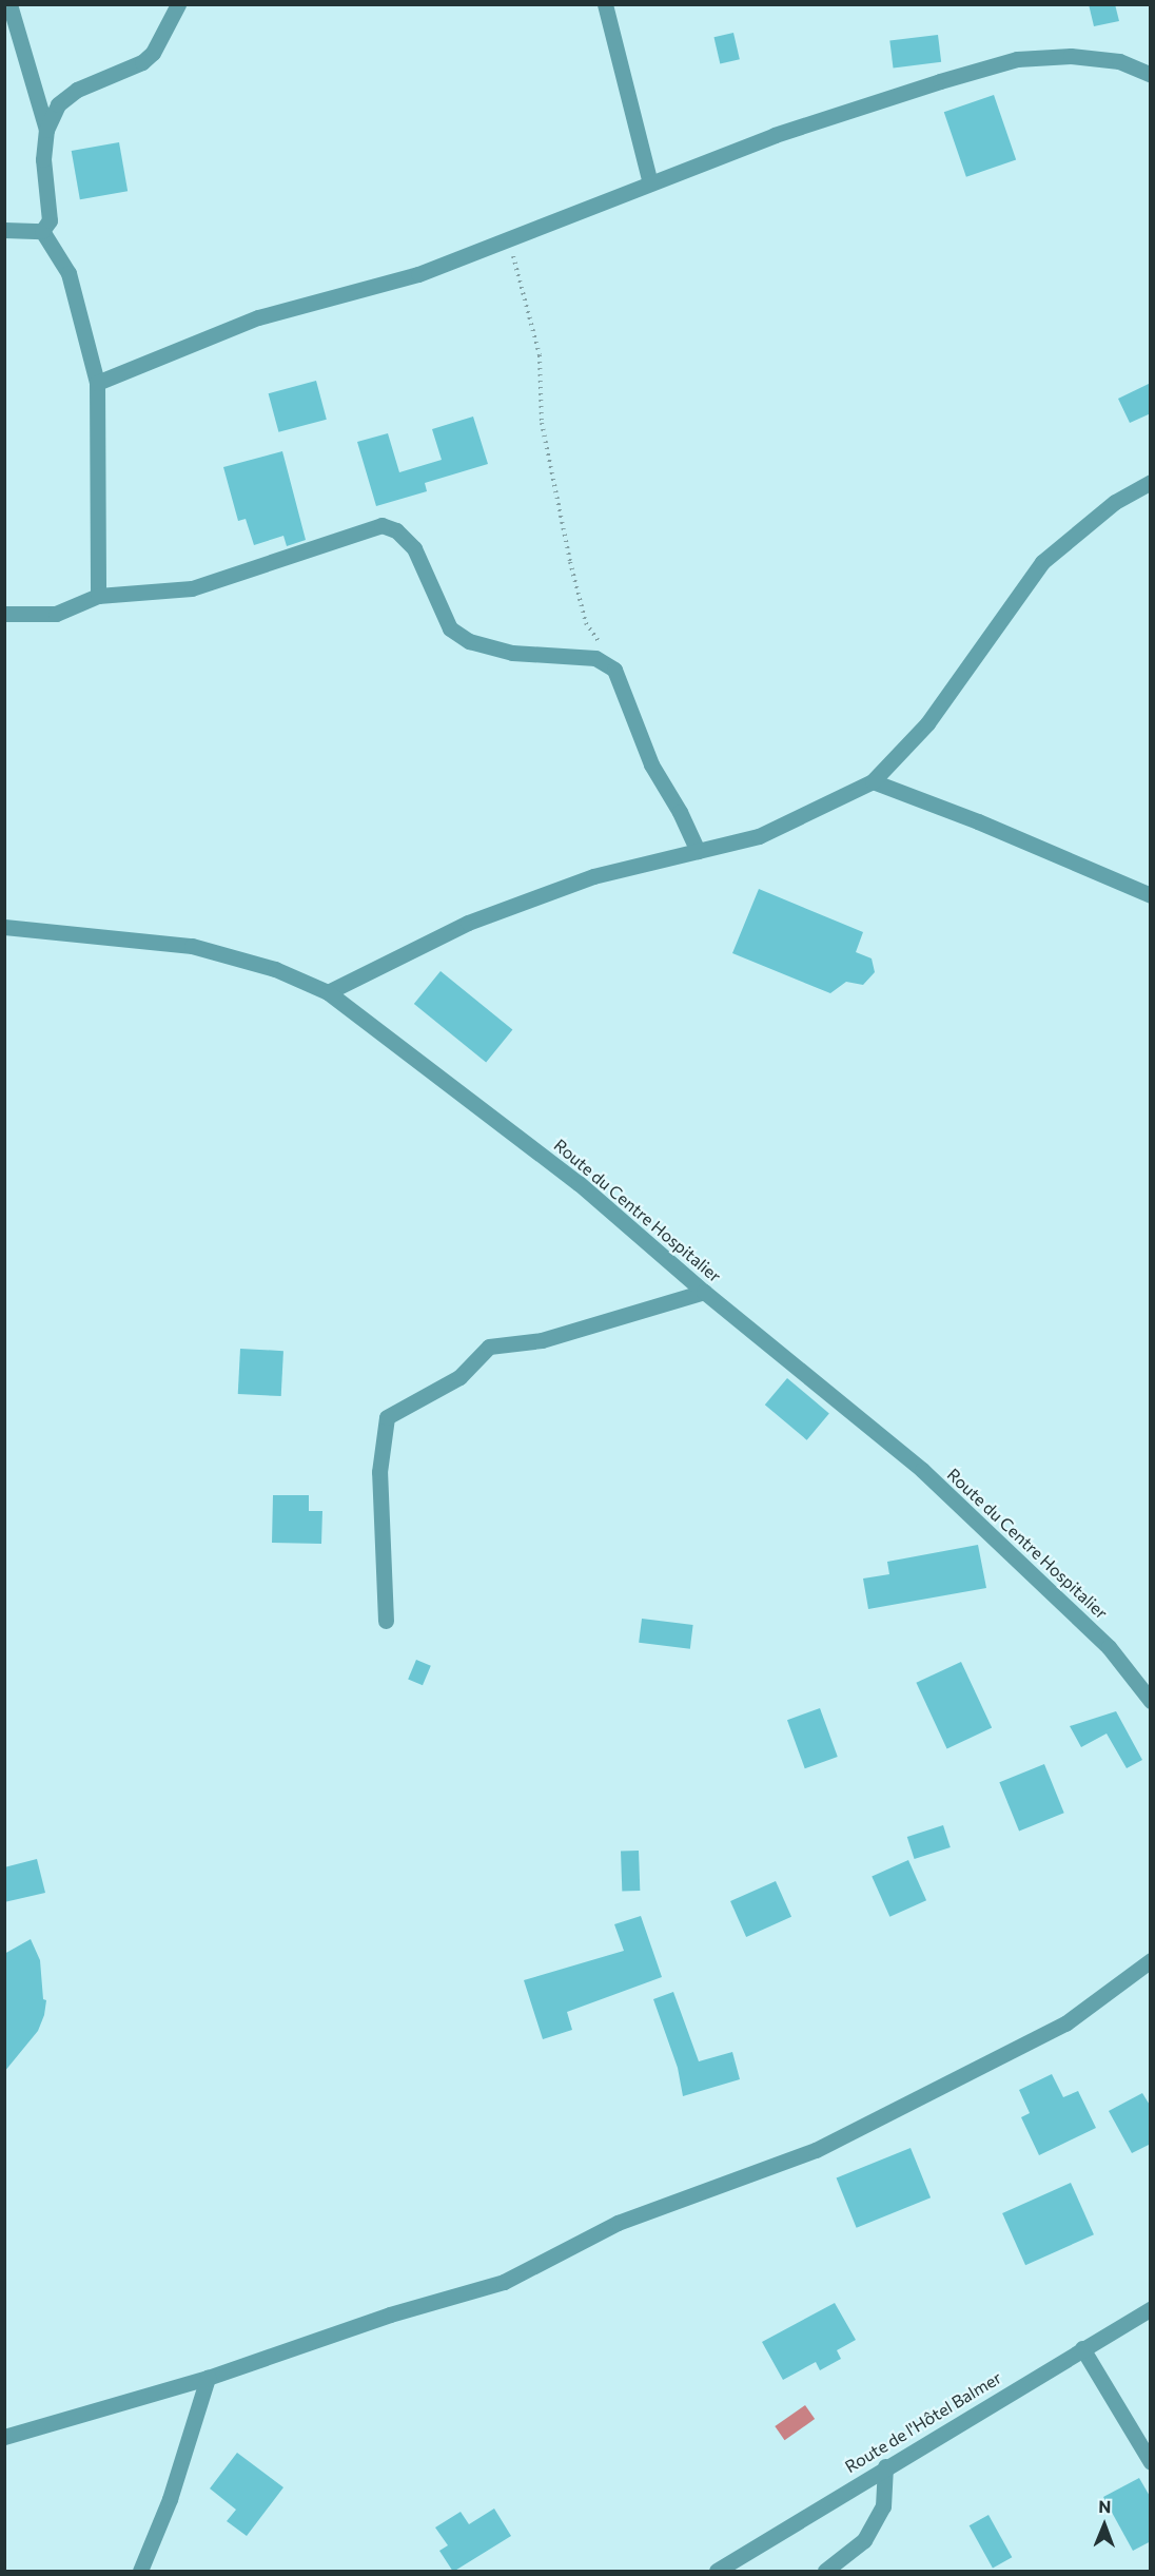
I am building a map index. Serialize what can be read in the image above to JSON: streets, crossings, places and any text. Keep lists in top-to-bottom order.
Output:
{
  "streets": {
    "street": ["Route du Centre Hospitalier", "Route de l'Hôtel Balmer"]
  },
  "north": "top"
}
